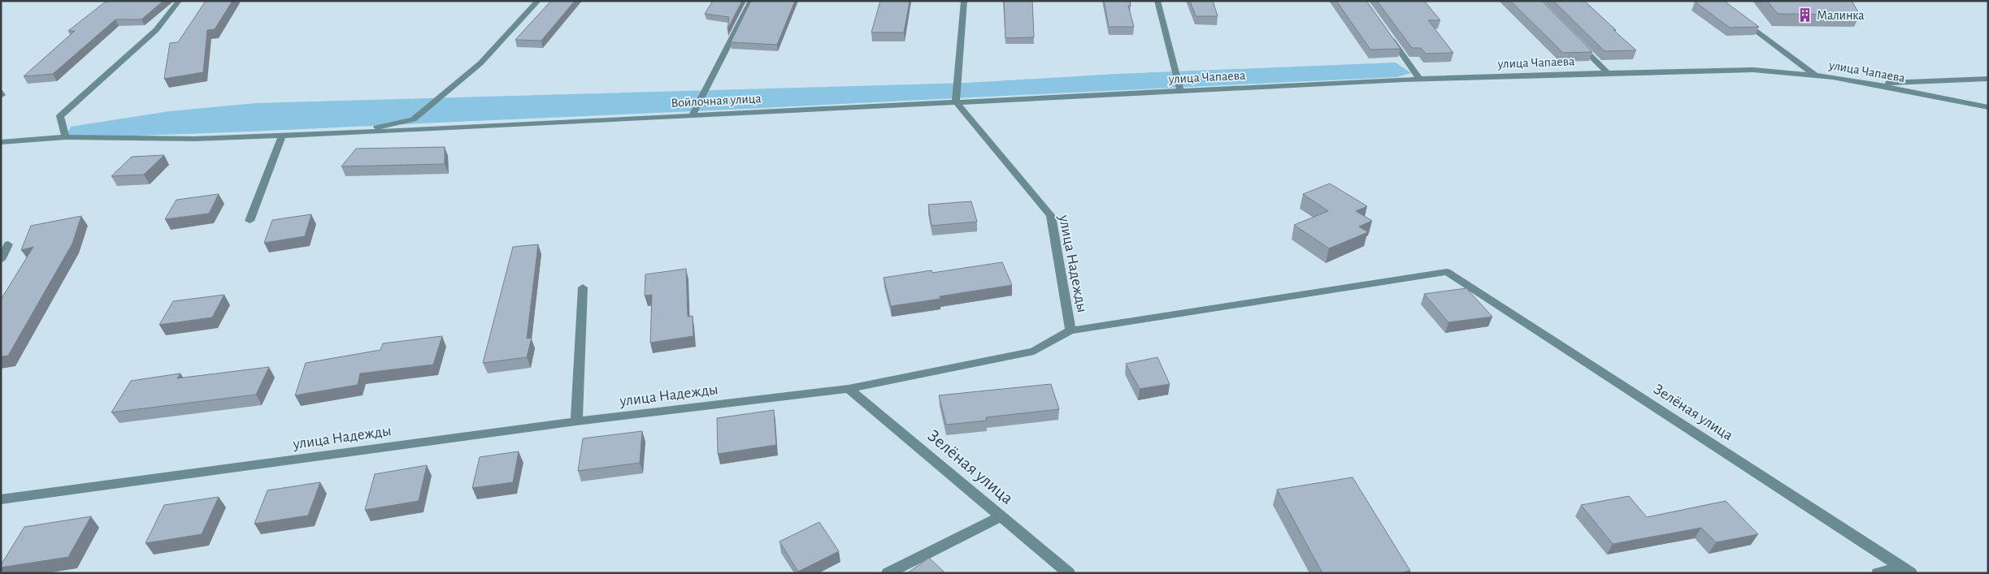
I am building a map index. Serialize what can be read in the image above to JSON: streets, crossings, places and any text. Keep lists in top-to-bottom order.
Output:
{
  "streets": {
    "street": [
      "улица Чапаева",
      "Войлочная улица",
      "улица Надежды",
      "Зелёная улица"
    ]
  },
  "crossings": [
    ["улица Чапаева", "Войлочная улица"],
    ["Войлочная улица", "улица Надежды"],
    ["улица Надежды", "Зелёная улица"]
  ],
  "places": {
    "building": ["Малинка"]
  }
}
